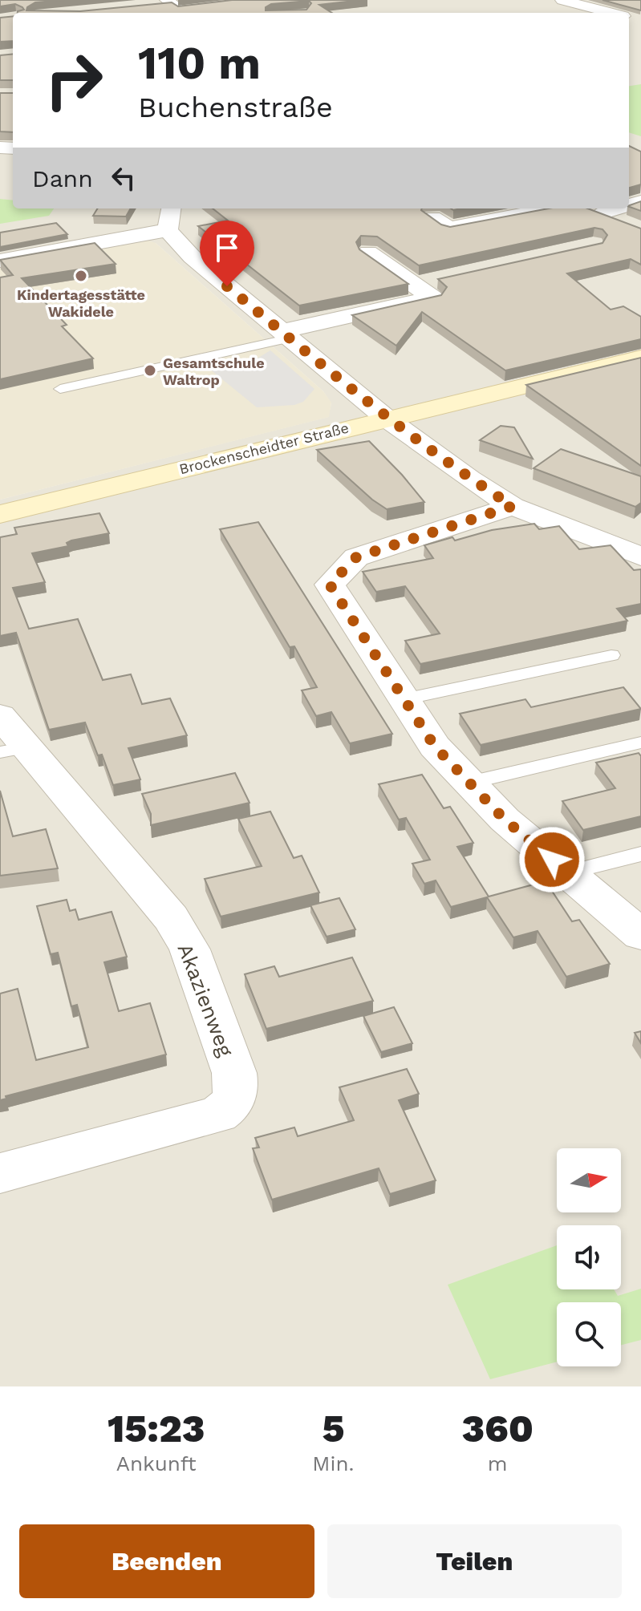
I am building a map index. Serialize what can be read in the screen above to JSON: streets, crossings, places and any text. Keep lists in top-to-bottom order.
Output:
{
  "streets": {
    "street": ["Brockenscheidter Straße", "Akazienweg"]
  },
  "places": ["Kindertagesstätte Wakidele", "Gesamtschule Waltrop"],
  "north": "right",
  "page": {
    "turn": ["110 m", "Buchenstraße"],
    "then": "Dann",
    "eta": [
      "15:23",
      "Ankunft",
      "5",
      "Min.",
      "360",
      "m"
    ],
    "buttons": ["Beenden", "Teilen"]
  }
}
